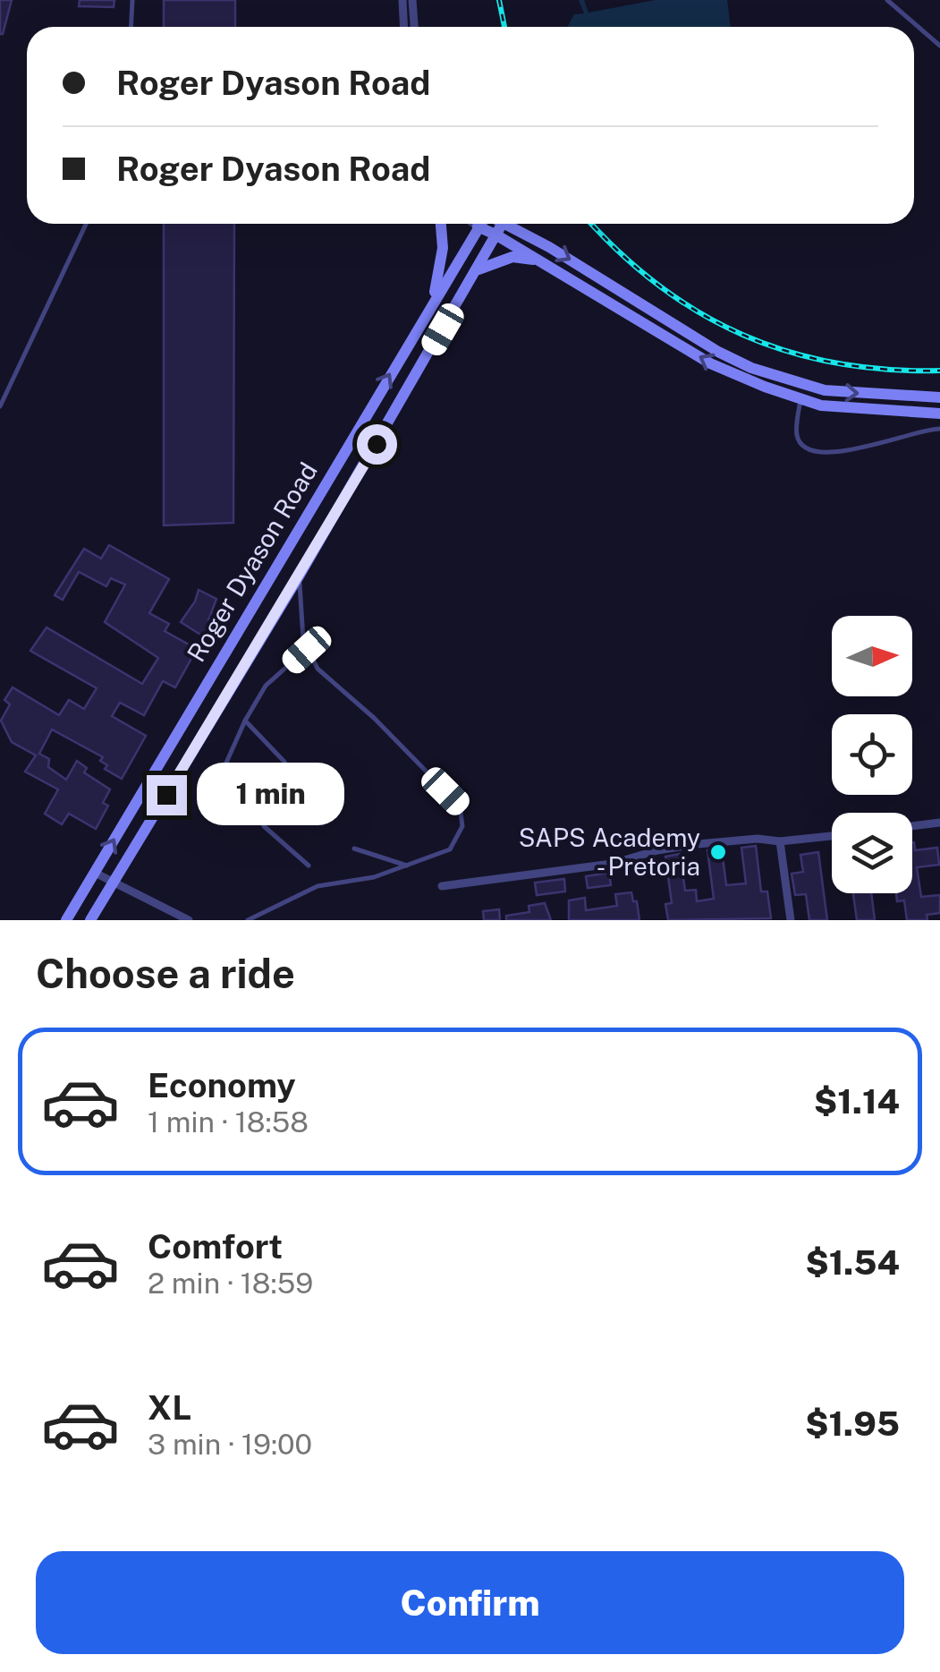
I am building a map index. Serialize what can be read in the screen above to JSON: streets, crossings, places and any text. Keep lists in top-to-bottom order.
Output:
{
  "streets": {
    "main road": ["Roger Dyason Road"]
  },
  "places": ["SAPS Academy - Pretoria"],
  "north": "right",
  "page": {
    "banner": ["Roger Dyason Road", "Roger Dyason Road"],
    "bubble": "1 min",
    "heading": "Choose a ride",
    "list": [
      {
        "name": "Economy",
        "note": "1 min · 18:58",
        "value": "$1.14"
      },
      {
        "name": "Comfort",
        "note": "2 min · 18:59",
        "value": "$1.54"
      },
      {
        "name": "XL",
        "note": "3 min · 19:00",
        "value": "$1.95"
      }
    ],
    "buttons": "Confirm"
  }
}
